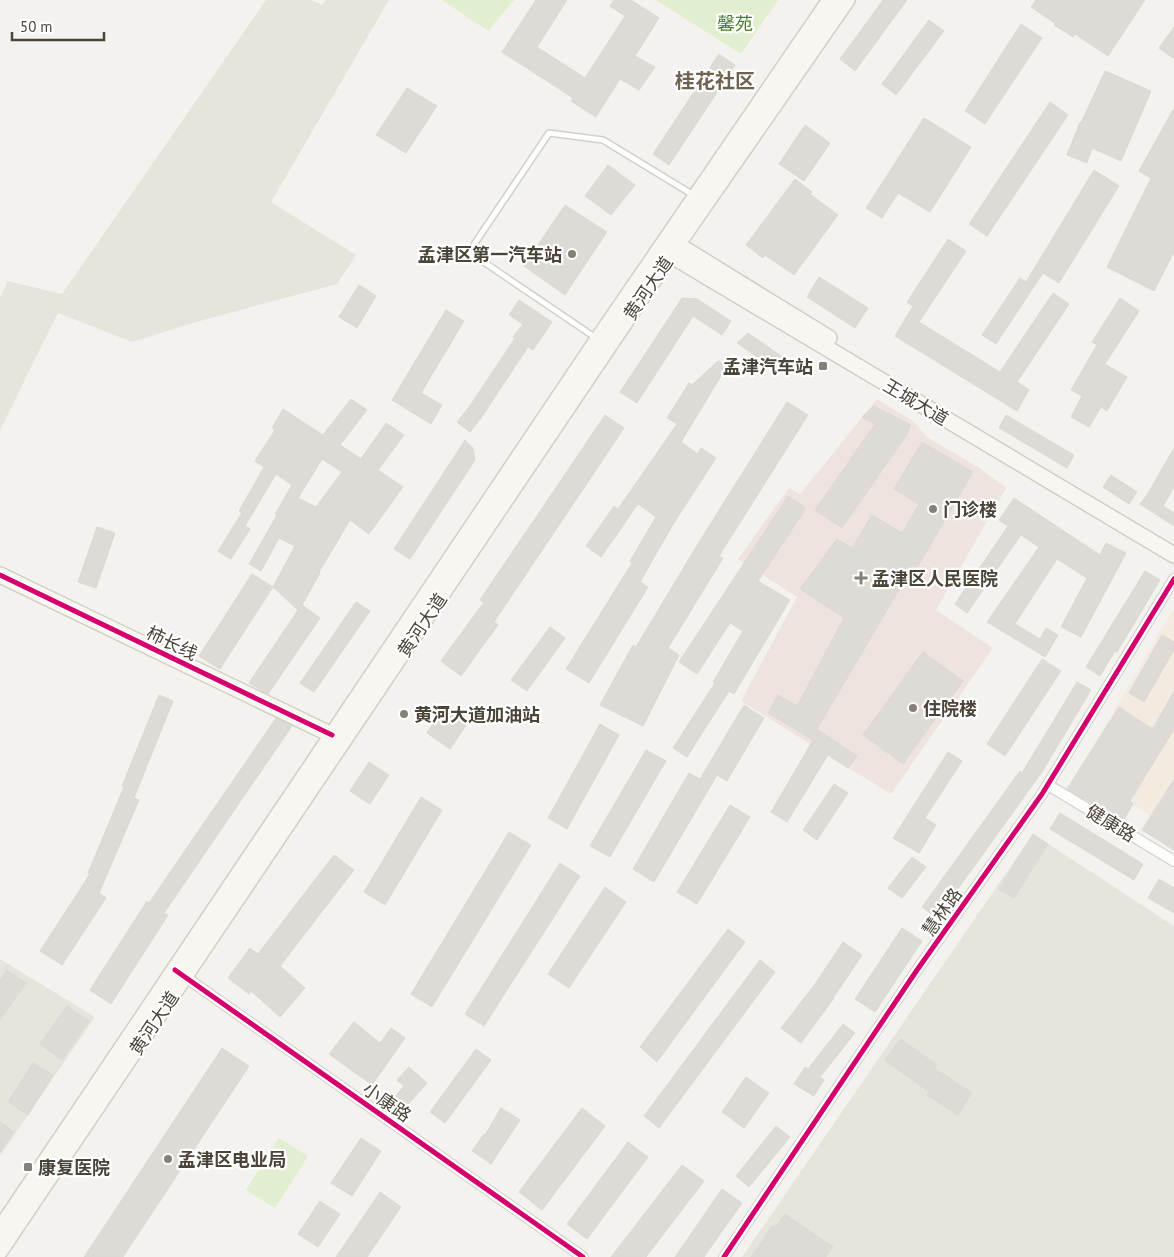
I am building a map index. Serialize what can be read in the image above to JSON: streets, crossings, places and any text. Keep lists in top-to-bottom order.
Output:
{
  "streets": {
    "main road": ["黄河大道", "王城大道", "柿长线"],
    "street": ["健康路", "慧林路", "小康路"]
  },
  "crossings": [
    ["黄河大道", "王城大道"],
    ["黄河大道", "柿长线"],
    ["黄河大道", "小康路"],
    ["健康路", "慧林路"]
  ],
  "districts": ["桂花社区"],
  "parks": ["馨苑"],
  "places": {
    "other": [
      "孟津区第一汽车站",
      "门诊楼",
      "住院楼",
      "黄河大道加油站",
      "孟津区电业局"
    ],
    "transit": ["孟津汽车站", "康复医院"],
    "health": ["孟津区人民医院"]
  },
  "scale_bar": "50 m"
}
